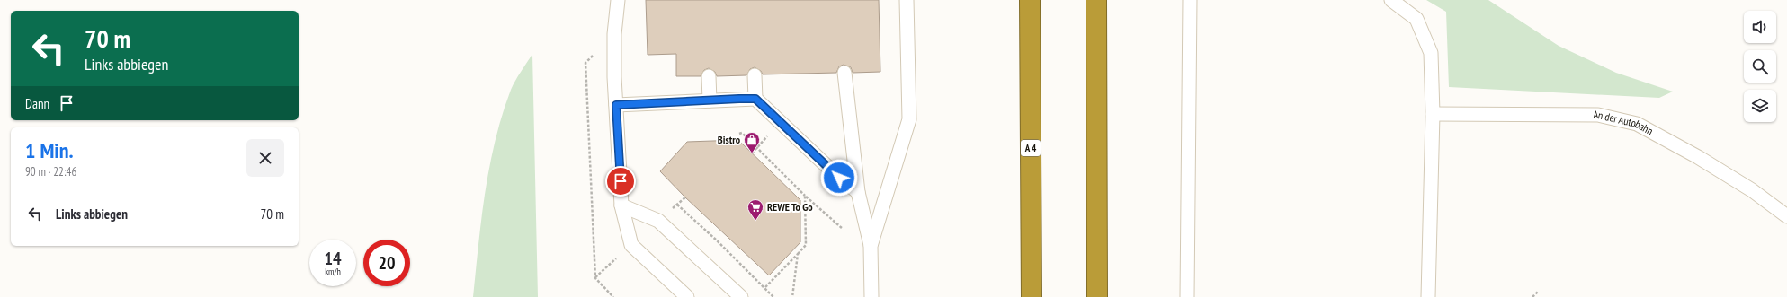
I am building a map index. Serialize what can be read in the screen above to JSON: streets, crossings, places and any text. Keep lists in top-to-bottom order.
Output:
{
  "streets": {
    "highway": ["A 4"],
    "lane": ["An der Autobahn"]
  },
  "places": {
    "shop": ["Bistro"],
    "supermarket": ["REWE To Go"]
  },
  "page": {
    "turn": ["70 m", "Links abbiegen"],
    "then": "Dann",
    "heading": ["1 Min.", "90 m · 22:46"],
    "list": [
      {
        "name": "Links abbiegen",
        "value": "70 m"
      }
    ],
    "speed": "14 km/h",
    "limit": "20"
  }
}
